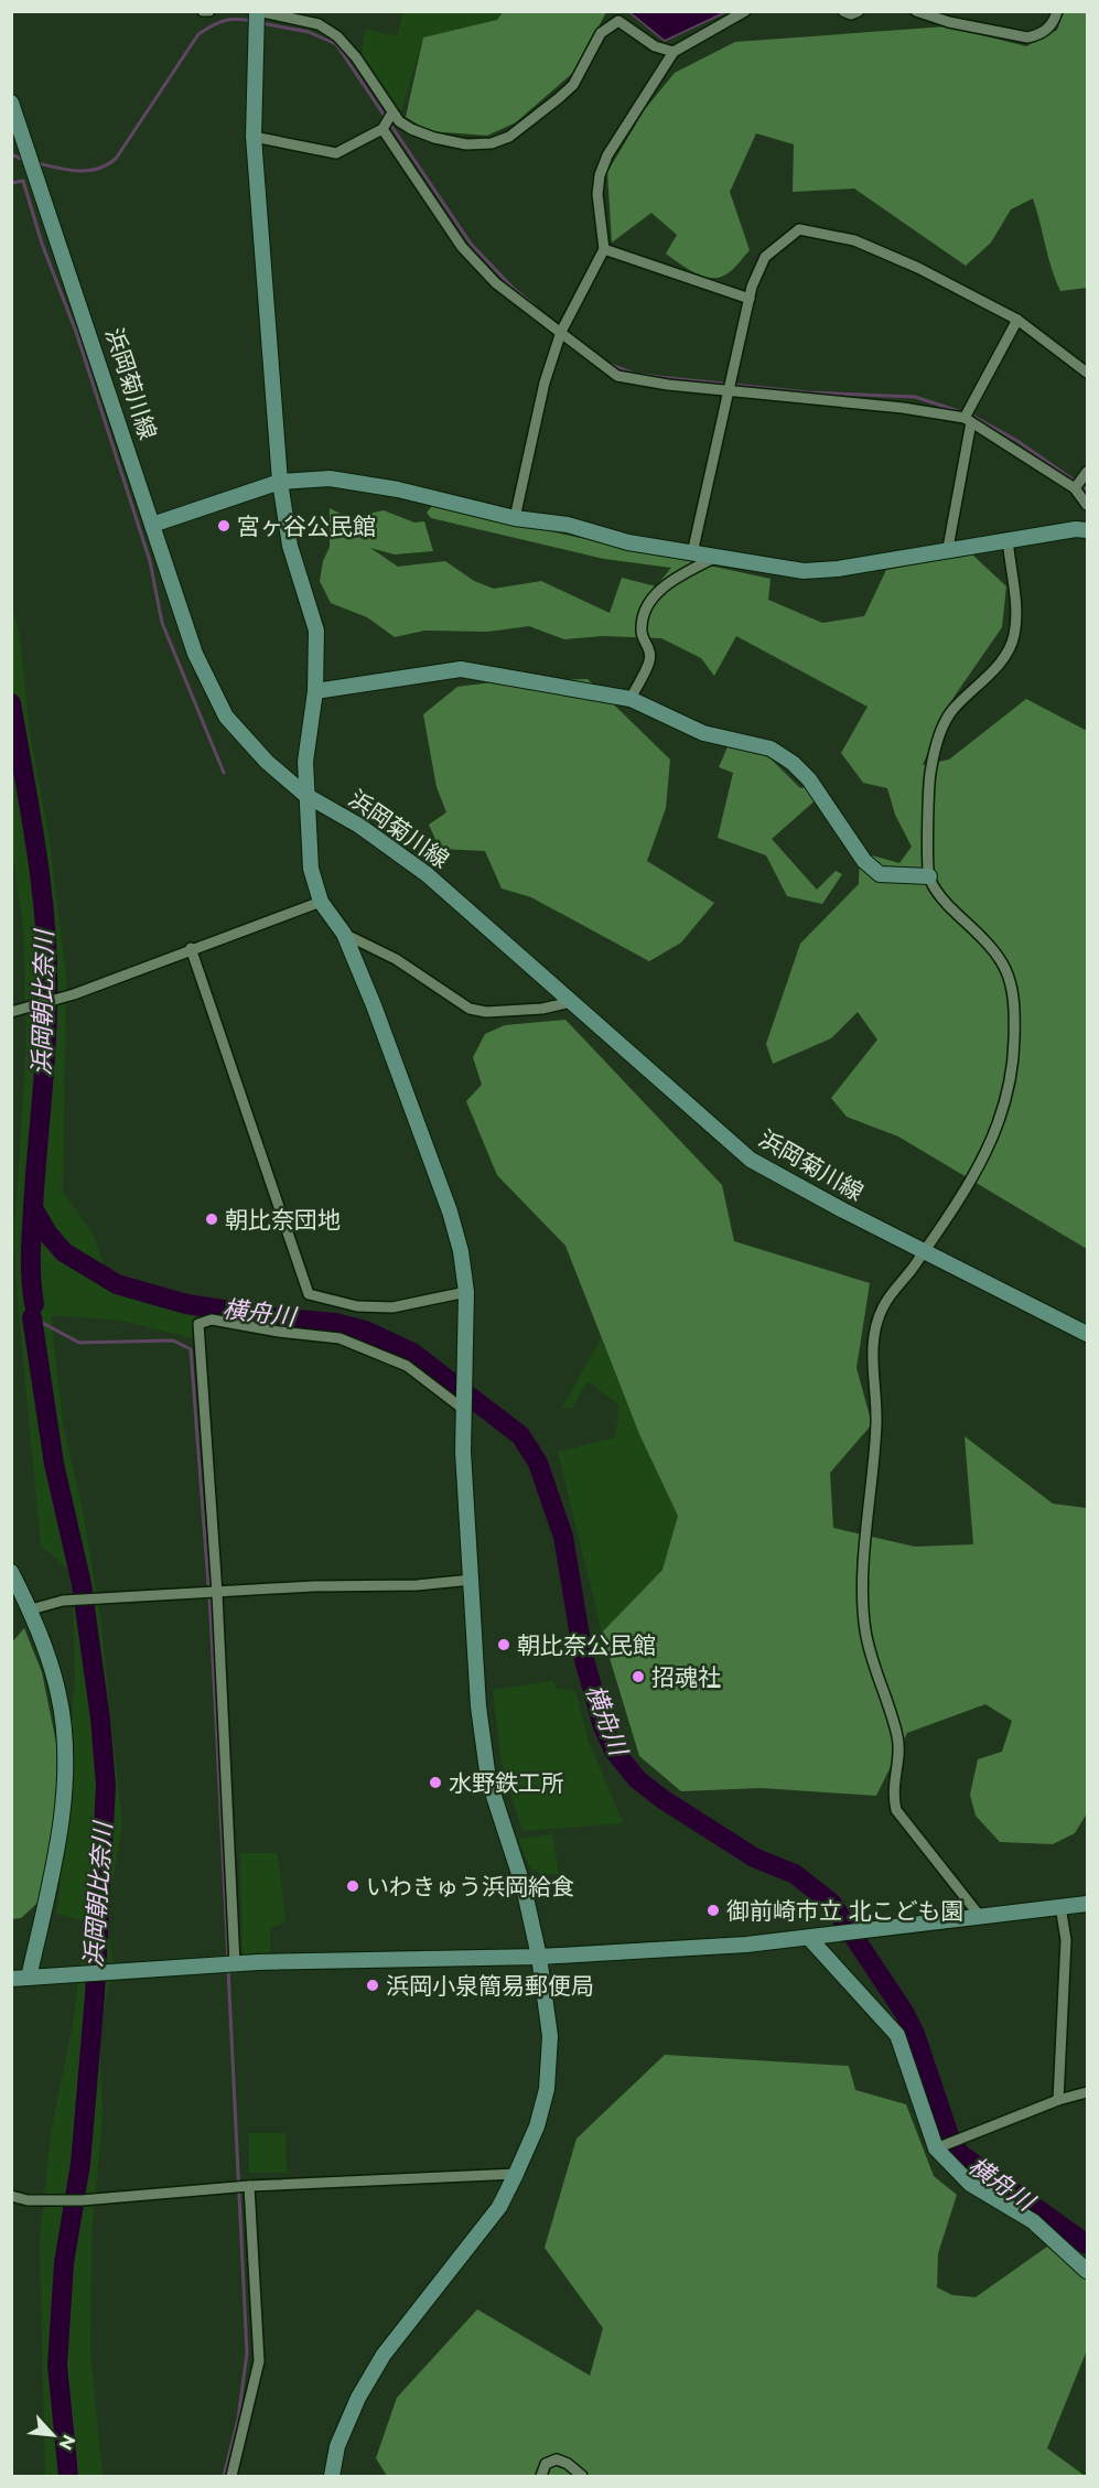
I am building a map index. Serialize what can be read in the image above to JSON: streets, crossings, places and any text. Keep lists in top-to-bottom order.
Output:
{
  "streets": {
    "street": ["浜岡菊川線"]
  },
  "water": ["浜岡朝比奈川", "横舟川"],
  "places": [
    "宮ヶ谷公民館",
    "朝比奈団地",
    "朝比奈公民館",
    "招魂社",
    "水野鉄工所",
    "いわきゅう浜岡給食",
    "御前崎市立 北こども園",
    "浜岡小泉簡易郵便局"
  ],
  "north": "bottom right"
}
